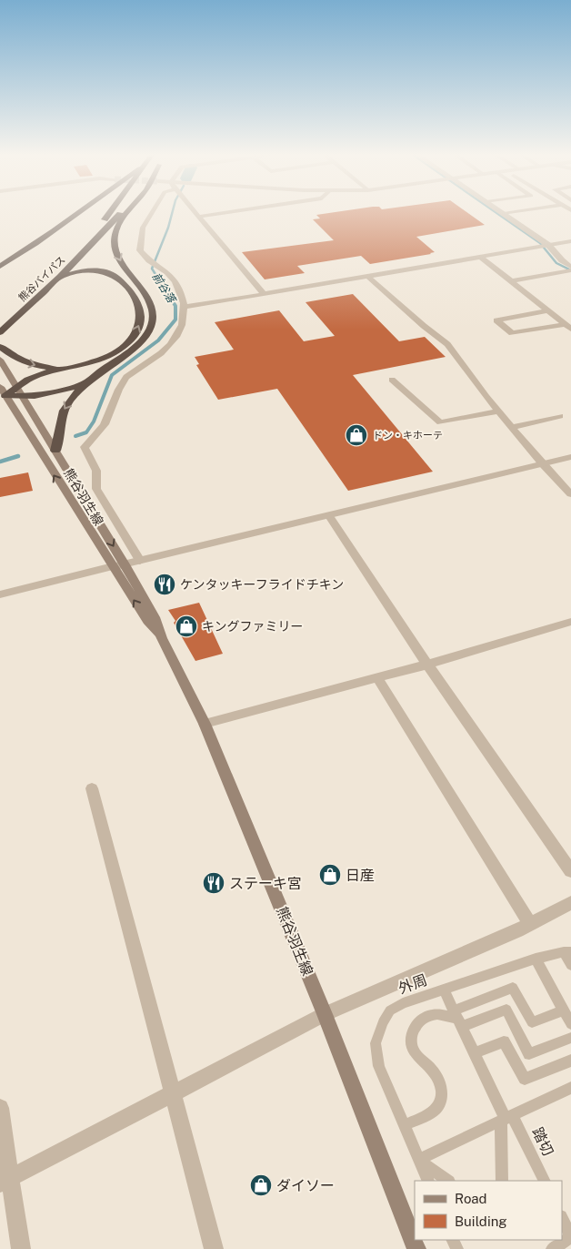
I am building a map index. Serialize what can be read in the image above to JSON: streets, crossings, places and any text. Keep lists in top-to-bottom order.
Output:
{
  "streets": {
    "highway": ["熊谷バイパス"],
    "main road": ["熊谷羽生線"],
    "lane": ["外周", "踏切"]
  },
  "crossings": [
    ["外周", "踏切"]
  ],
  "water": ["前谷落"],
  "places": {
    "shop": [
      "ドン・キホーテ",
      "キングファミリー",
      "日産",
      "ダイソー"
    ],
    "restaurant": ["ケンタッキーフライドチキン", "ステーキ宮"]
  },
  "legend": ["Road", "Building"]
}
